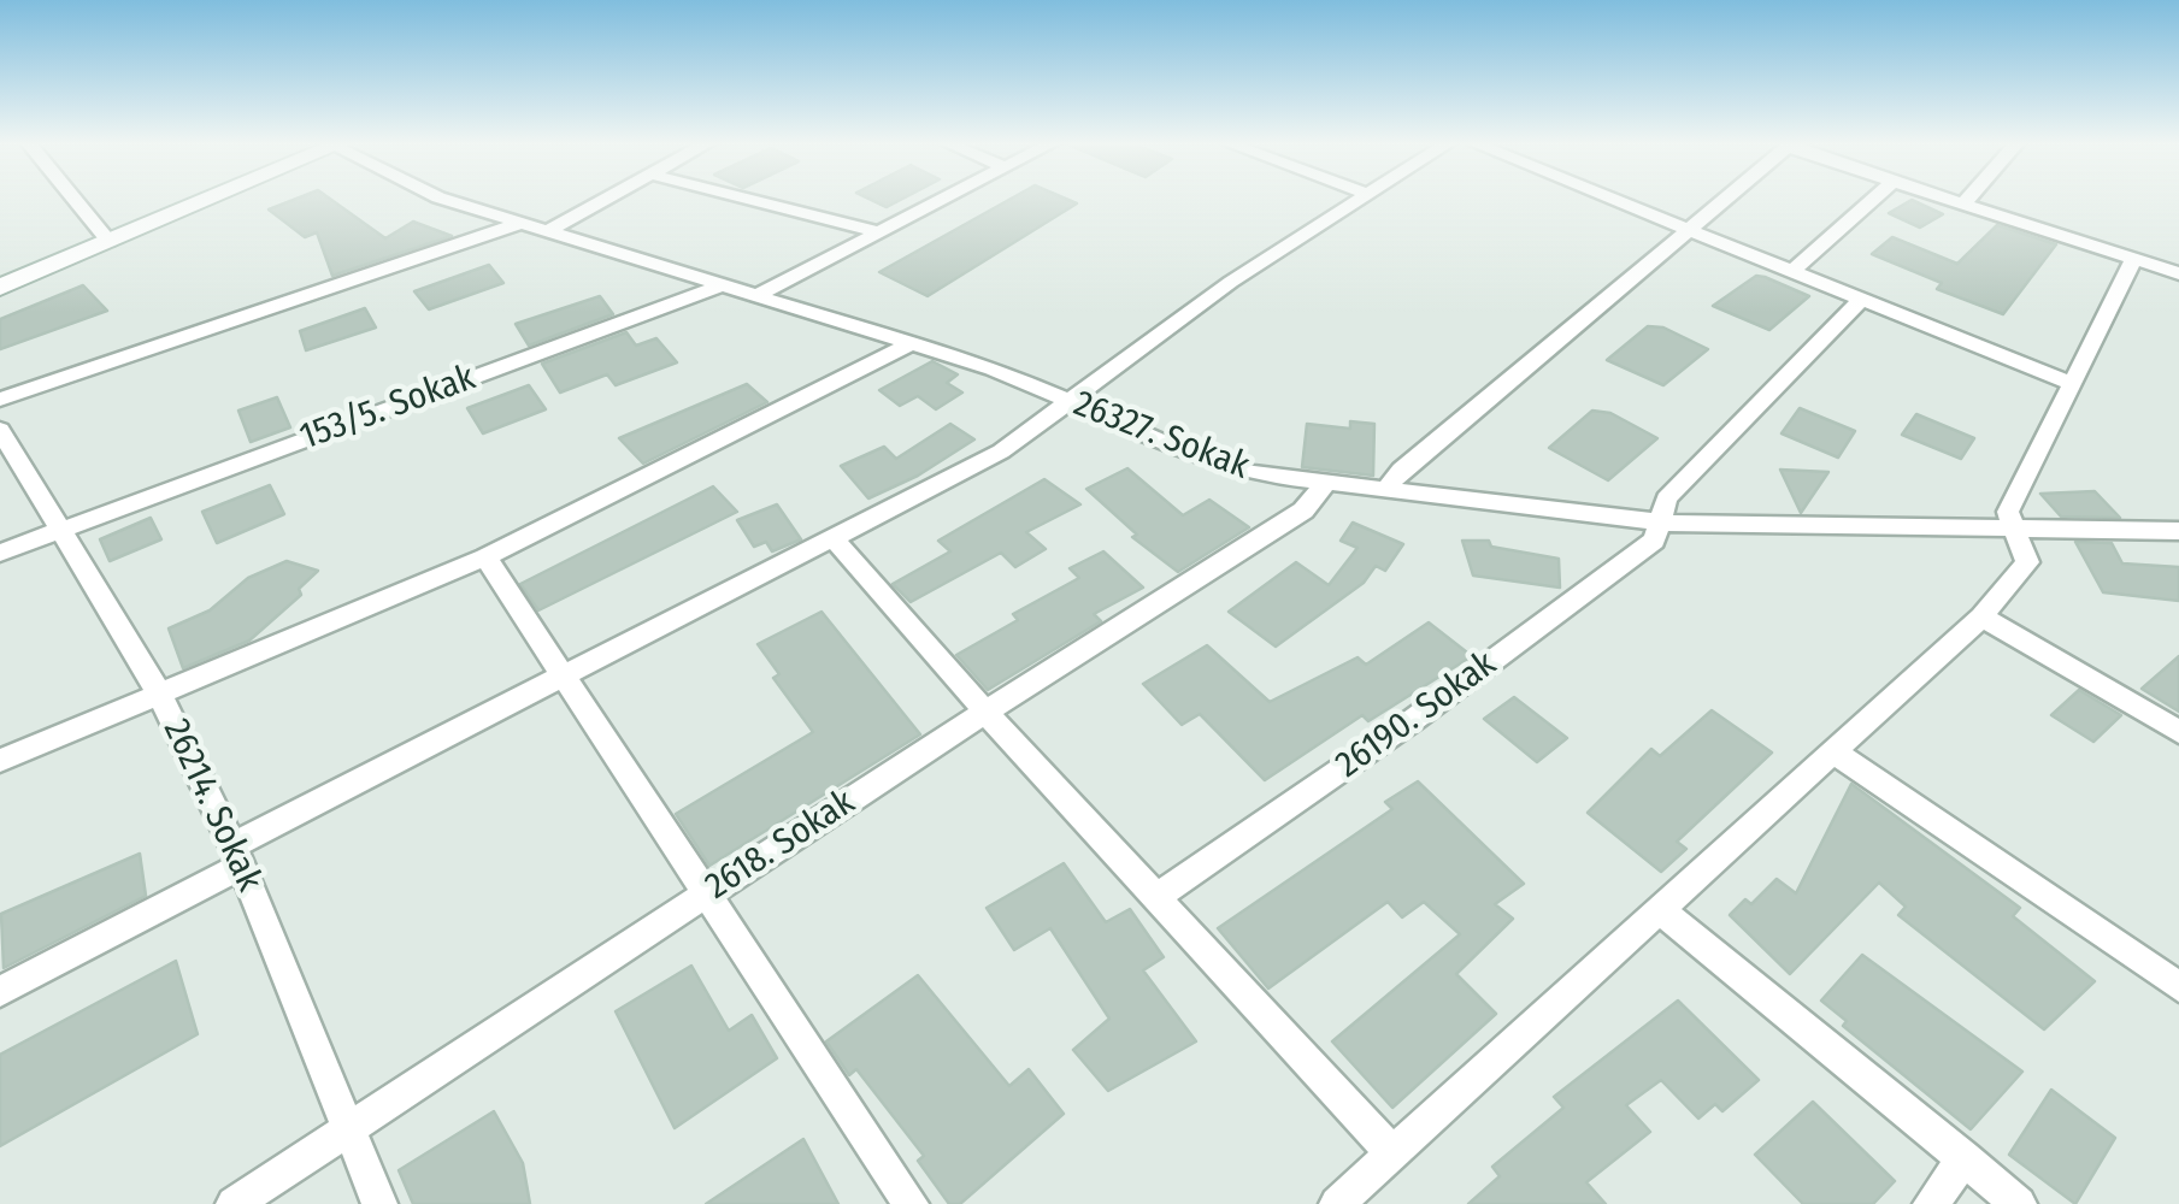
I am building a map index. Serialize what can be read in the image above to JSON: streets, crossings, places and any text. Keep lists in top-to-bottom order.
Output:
{
  "streets": {
    "street": [
      "153/5. Sokak",
      "26327. Sokak",
      "26190. Sokak",
      "26214. Sokak",
      "2618. Sokak"
    ]
  },
  "crossings": [
    ["153/5. Sokak", "26327. Sokak"],
    ["153/5. Sokak", "26214. Sokak"],
    ["26327. Sokak", "26190. Sokak"],
    ["26327. Sokak", "2618. Sokak"],
    ["26214. Sokak", "2618. Sokak"]
  ]
}
